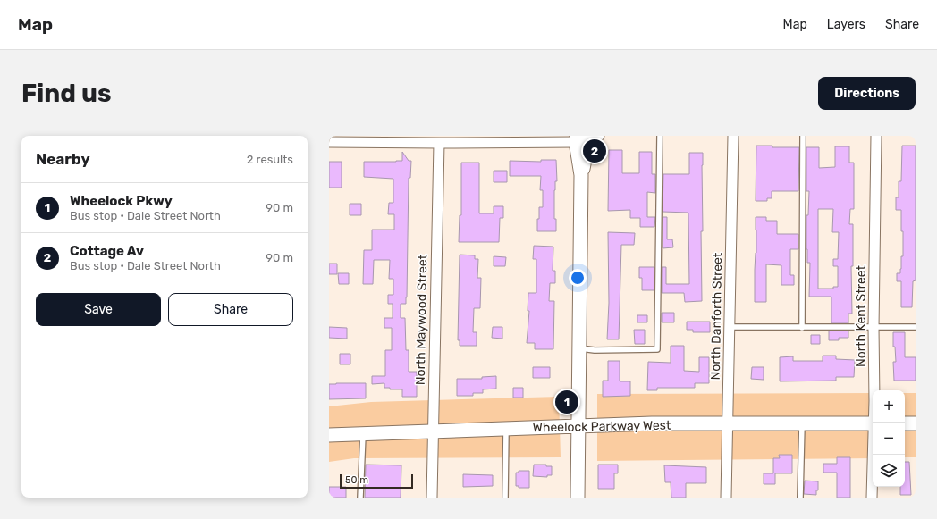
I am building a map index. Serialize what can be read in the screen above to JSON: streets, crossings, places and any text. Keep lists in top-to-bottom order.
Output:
{
  "streets": {
    "street": [
      "North Danforth Street",
      "North Kent Street",
      "North Maywood Street",
      "Wheelock Parkway West"
    ]
  },
  "crossings": [
    ["North Danforth Street", "Wheelock Parkway West"],
    ["North Maywood Street", "Wheelock Parkway West"]
  ],
  "scale_bar": "50 m",
  "page": {
    "header": "Map",
    "nav": ["Map", "Layers", "Share"],
    "buttons": [
      "Directions",
      ["Save", "Share"]
    ],
    "title": "Find us",
    "heading": ["Nearby", "2 results"],
    "pins": ["2", "1"],
    "list": [
      {
        "mark": "1",
        "name": "Wheelock Pkwy",
        "note": "Bus stop · Dale Street North",
        "value": "90 m"
      },
      {
        "mark": "2",
        "name": "Cottage Av",
        "note": "Bus stop · Dale Street North",
        "value": "90 m"
      }
    ],
    "map_buttons": ["+", "−"],
    "scale": "50 m"
  }
}
